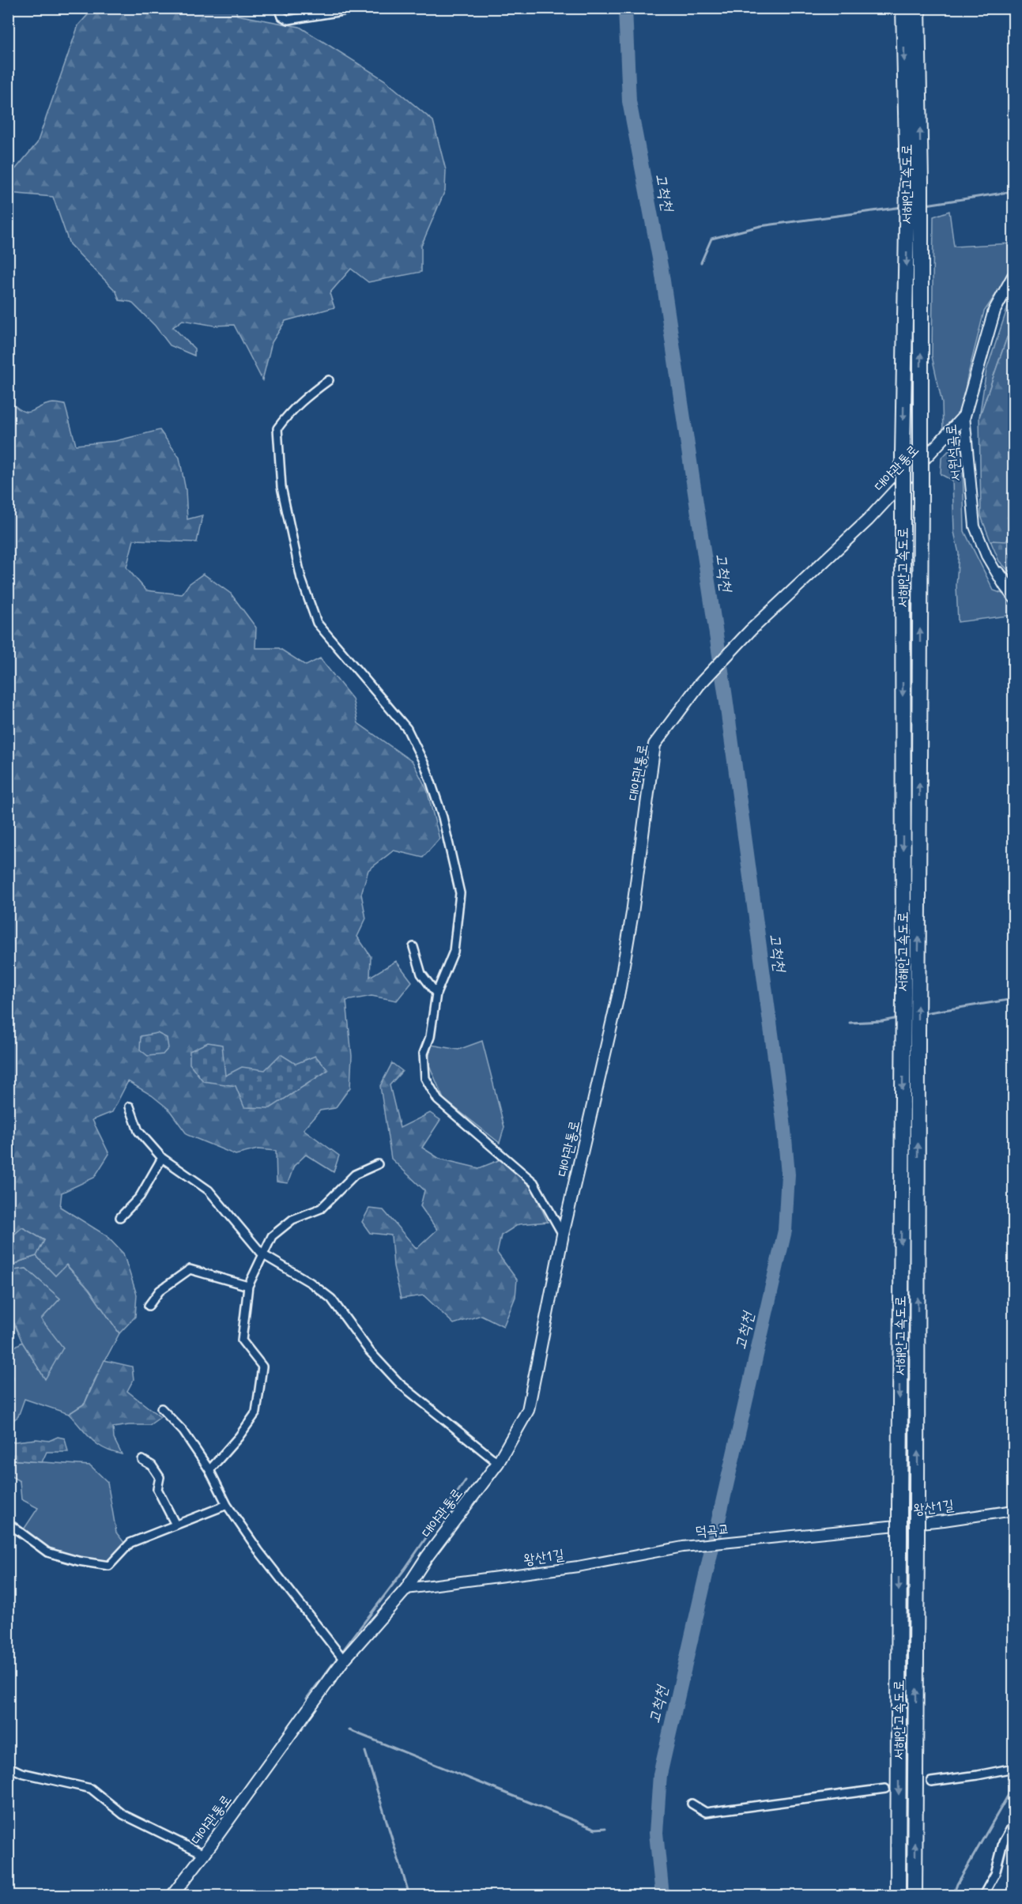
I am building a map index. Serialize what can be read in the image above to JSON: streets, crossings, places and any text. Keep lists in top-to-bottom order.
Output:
{
  "streets": {
    "highway": ["서해안고속도로"],
    "main road": ["서원석곡로", "대야관통로"],
    "street": ["왕산1길", "덕곡교"]
  },
  "crossings": [
    ["서원석곡로", "대야관통로"],
    ["대야관통로", "왕산1길"],
    ["왕산1길", "덕곡교"]
  ],
  "water": ["고척천"]
}
